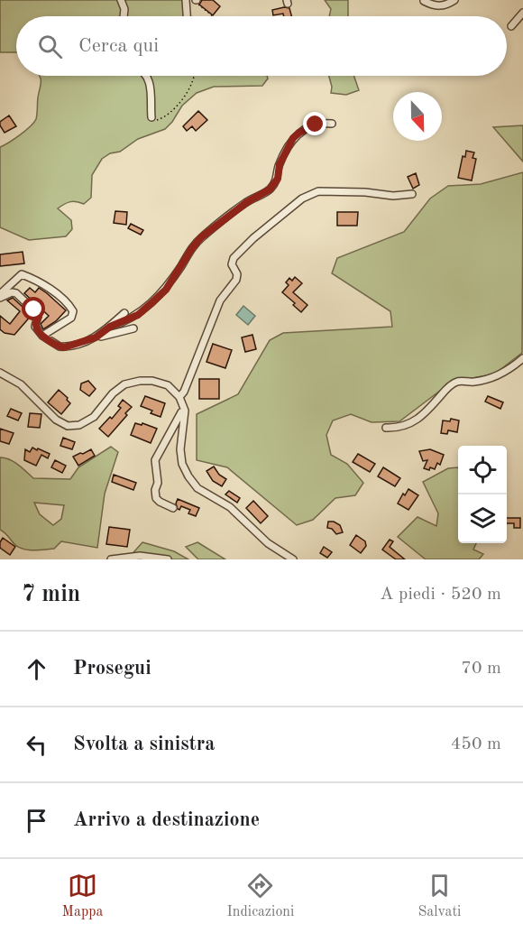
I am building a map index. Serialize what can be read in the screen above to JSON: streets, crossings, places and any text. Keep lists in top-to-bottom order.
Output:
{
  "north": "bottom",
  "page": {
    "search": "Cerca qui",
    "heading": ["7 min", "A piedi · 520 m"],
    "list": [
      ["Prosegui", "70 m"],
      ["Svolta a sinistra", "450 m"],
      "Arrivo a destinazione"
    ],
    "nav": ["Mappa", "Indicazioni", "Salvati"]
  }
}
